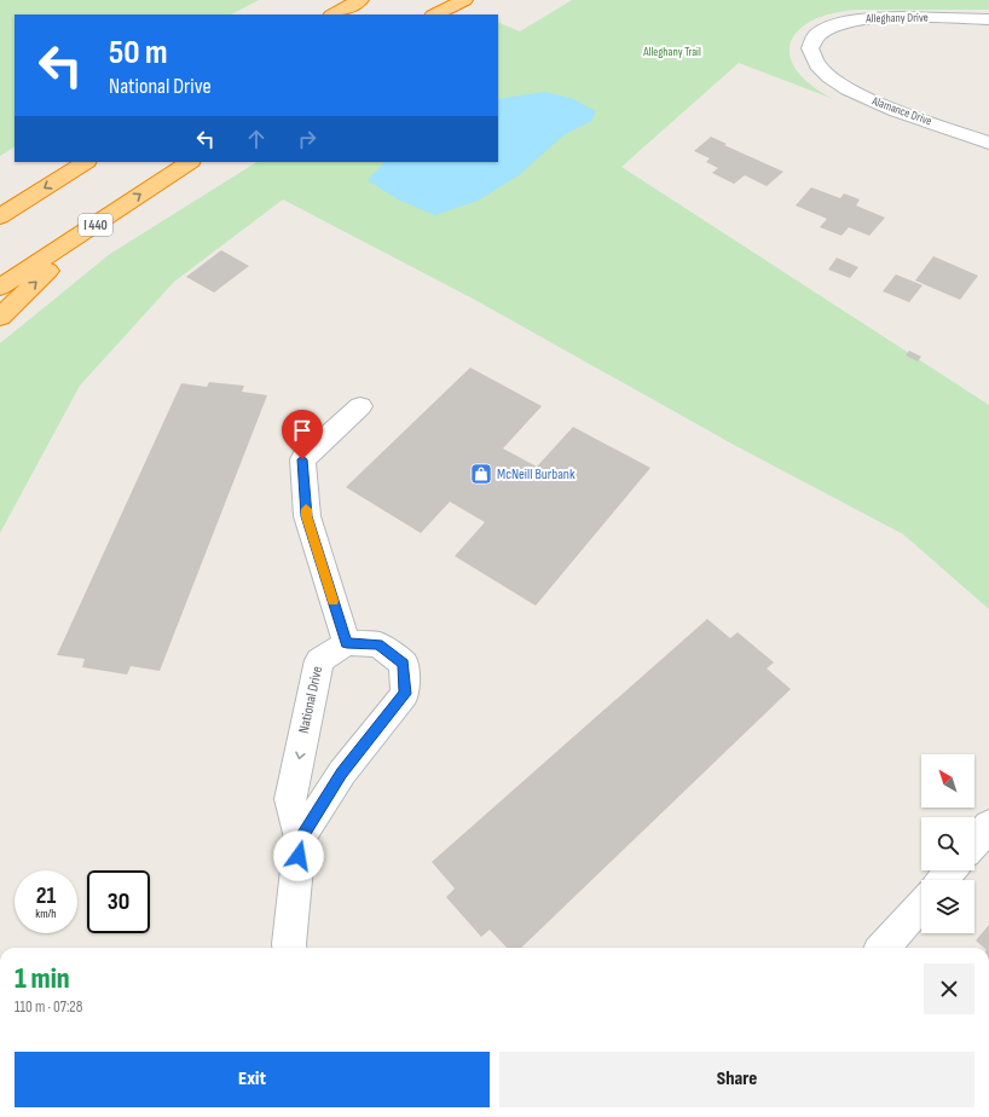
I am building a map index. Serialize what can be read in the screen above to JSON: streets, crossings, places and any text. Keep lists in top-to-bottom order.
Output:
{
  "streets": {
    "highway": ["I 440"],
    "street": ["Alleghany Drive", "Alamance Drive", "National Drive"]
  },
  "crossings": [
    ["Alleghany Drive", "Alamance Drive"]
  ],
  "parks": ["Alleghany Trail"],
  "places": {
    "shop": ["McNeill Burbank"]
  },
  "north": "top left",
  "page": {
    "turn": ["50 m", "National Drive"],
    "speed": "21 km/h",
    "limit": "30",
    "heading": ["1 min", "110 m · 07:28"],
    "buttons": ["Exit", "Share"]
  }
}
